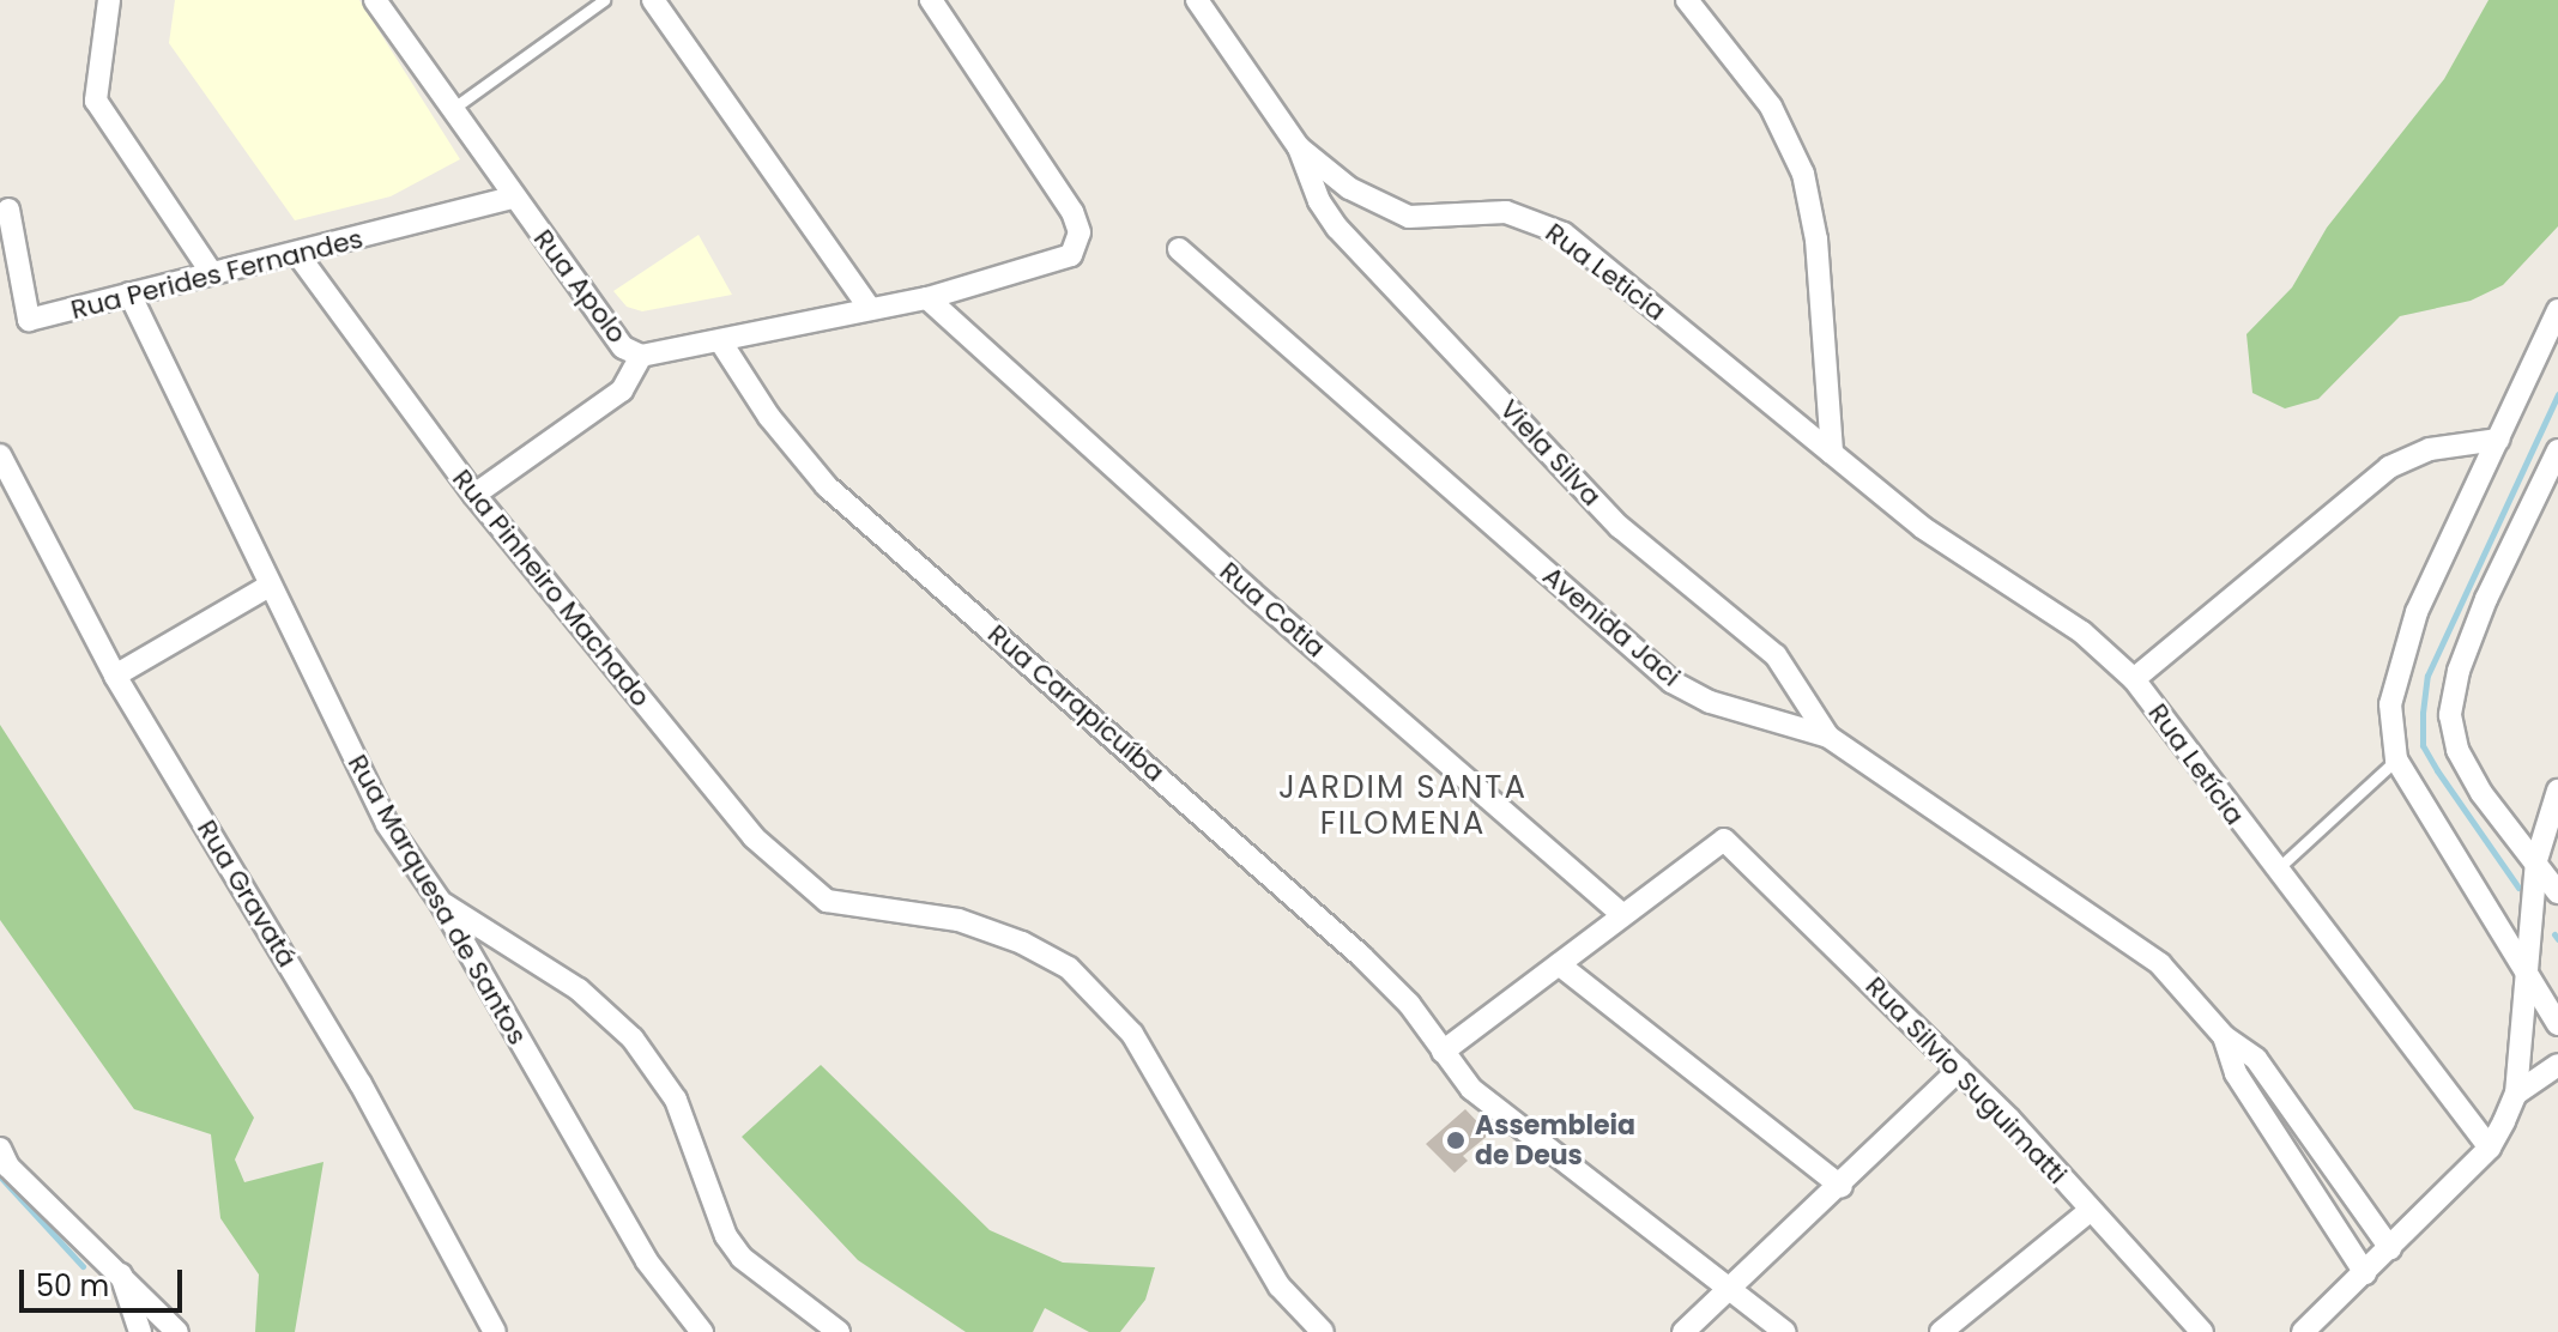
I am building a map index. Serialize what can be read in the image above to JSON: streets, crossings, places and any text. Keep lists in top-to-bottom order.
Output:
{
  "streets": {
    "street": [
      "Rua Leticia",
      "Rua Perides Fernandes",
      "Rua Apolo",
      "Viela Silva",
      "Rua Pinheiro Machado",
      "Rua Cotia",
      "Avenida Jaci",
      "Rua Carapicuíba",
      "Rua Letícia",
      "Rua Gravatá",
      "Rua Marquesa de Santos",
      "Rua Silvio Suguimatti"
    ]
  },
  "crossings": [
    ["Rua Leticia", "Viela Silva"],
    ["Rua Leticia", "Rua Letícia"],
    ["Rua Perides Fernandes", "Rua Apolo"],
    ["Rua Perides Fernandes", "Rua Pinheiro Machado"],
    ["Rua Perides Fernandes", "Rua Marquesa de Santos"],
    ["Rua Apolo", "Rua Cotia"],
    ["Rua Apolo", "Rua Carapicuíba"],
    ["Viela Silva", "Avenida Jaci"],
    ["Rua Cotia", "Rua Silvio Suguimatti"]
  ],
  "districts": ["JARDIM SANTA FILOMENA"],
  "places": ["Assembleia de Deus"],
  "scale_bar": "50 m"
}
